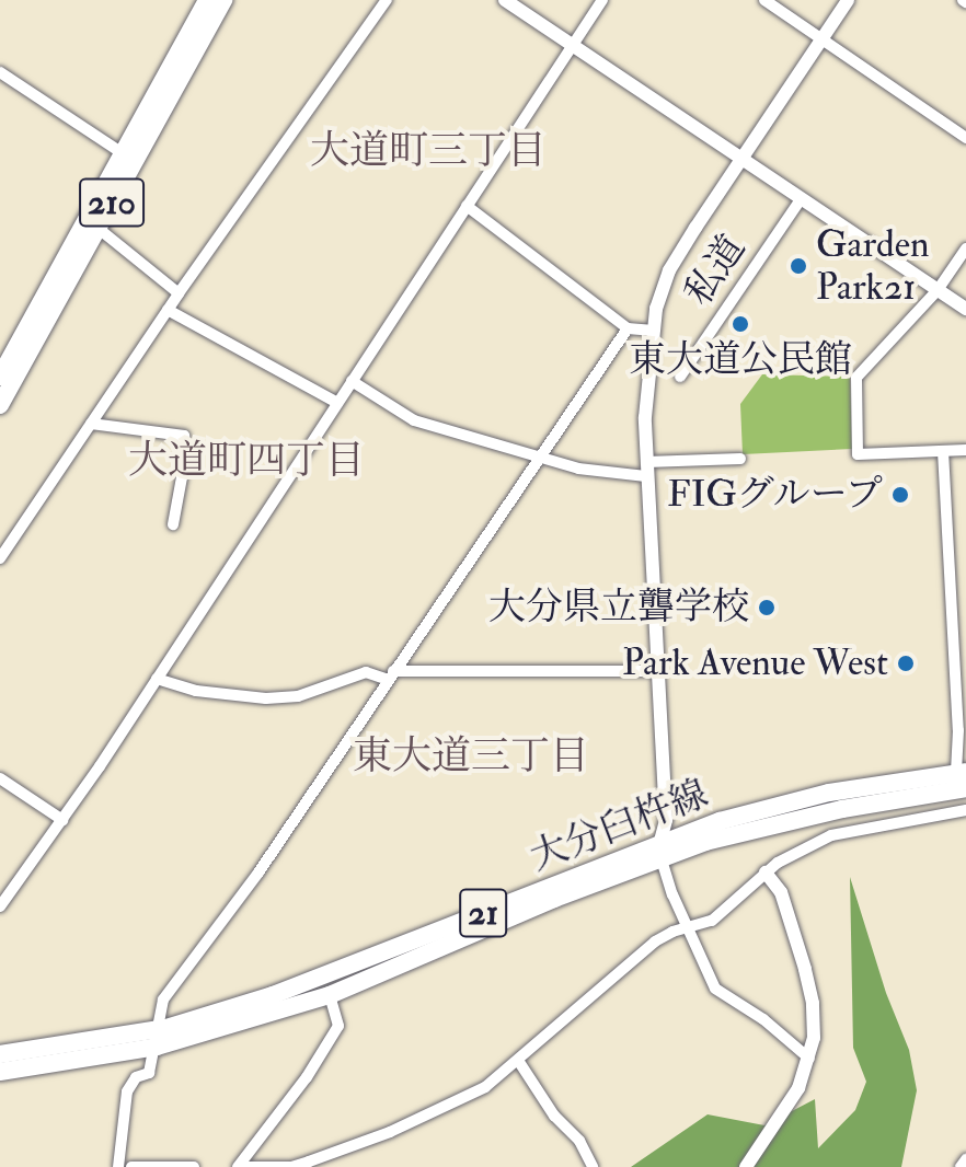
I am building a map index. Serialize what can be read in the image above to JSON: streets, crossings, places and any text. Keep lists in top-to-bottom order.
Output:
{
  "streets": {
    "main road": ["210", "大分臼杵線", "21"],
    "street": ["私道"]
  },
  "districts": ["大道町三丁目", "大道町四丁目", "東大道三丁目"],
  "places": [
    "Garden Park21",
    "東大道公民館",
    "FIGグループ",
    "大分県立聾学校",
    "Park Avenue West"
  ]
}
